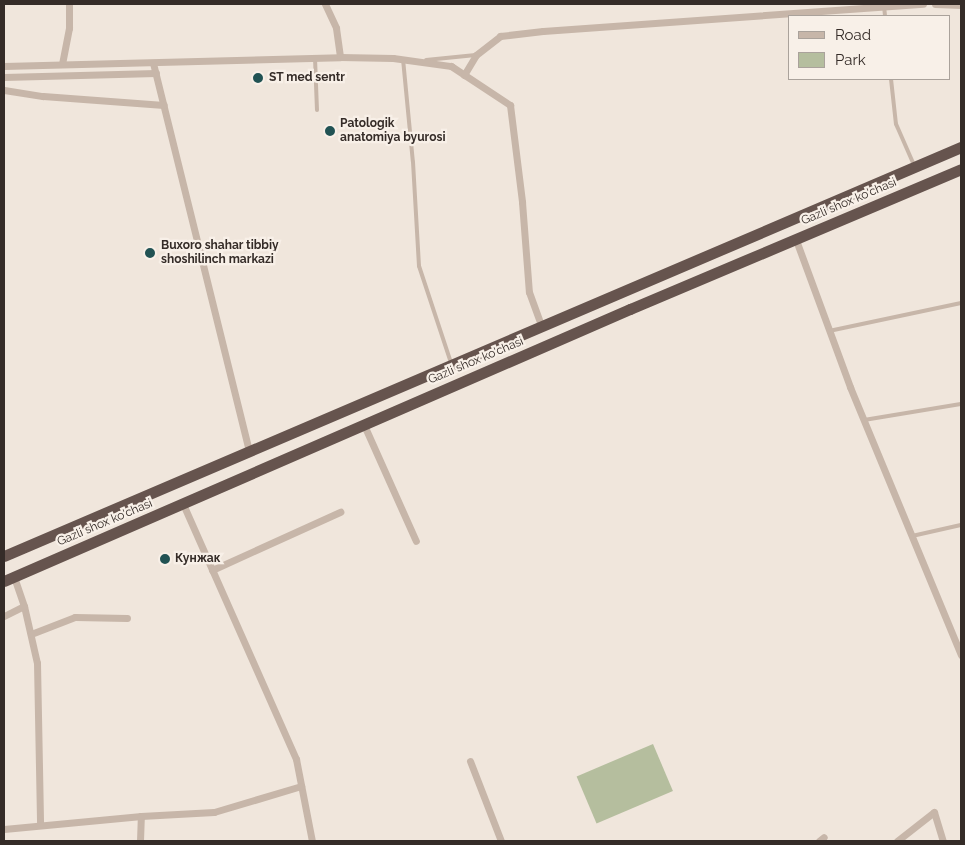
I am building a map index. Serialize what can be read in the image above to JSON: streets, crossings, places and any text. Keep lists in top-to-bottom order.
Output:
{
  "streets": {
    "highway": ["Gazli shox ko'chasi"]
  },
  "places": [
    "ST med sentr",
    "Patologik anatomiya byurosi",
    "Buxoro shahar tibbiy shoshilinch markazi",
    "Кунжак"
  ],
  "legend": ["Road", "Park"]
}
